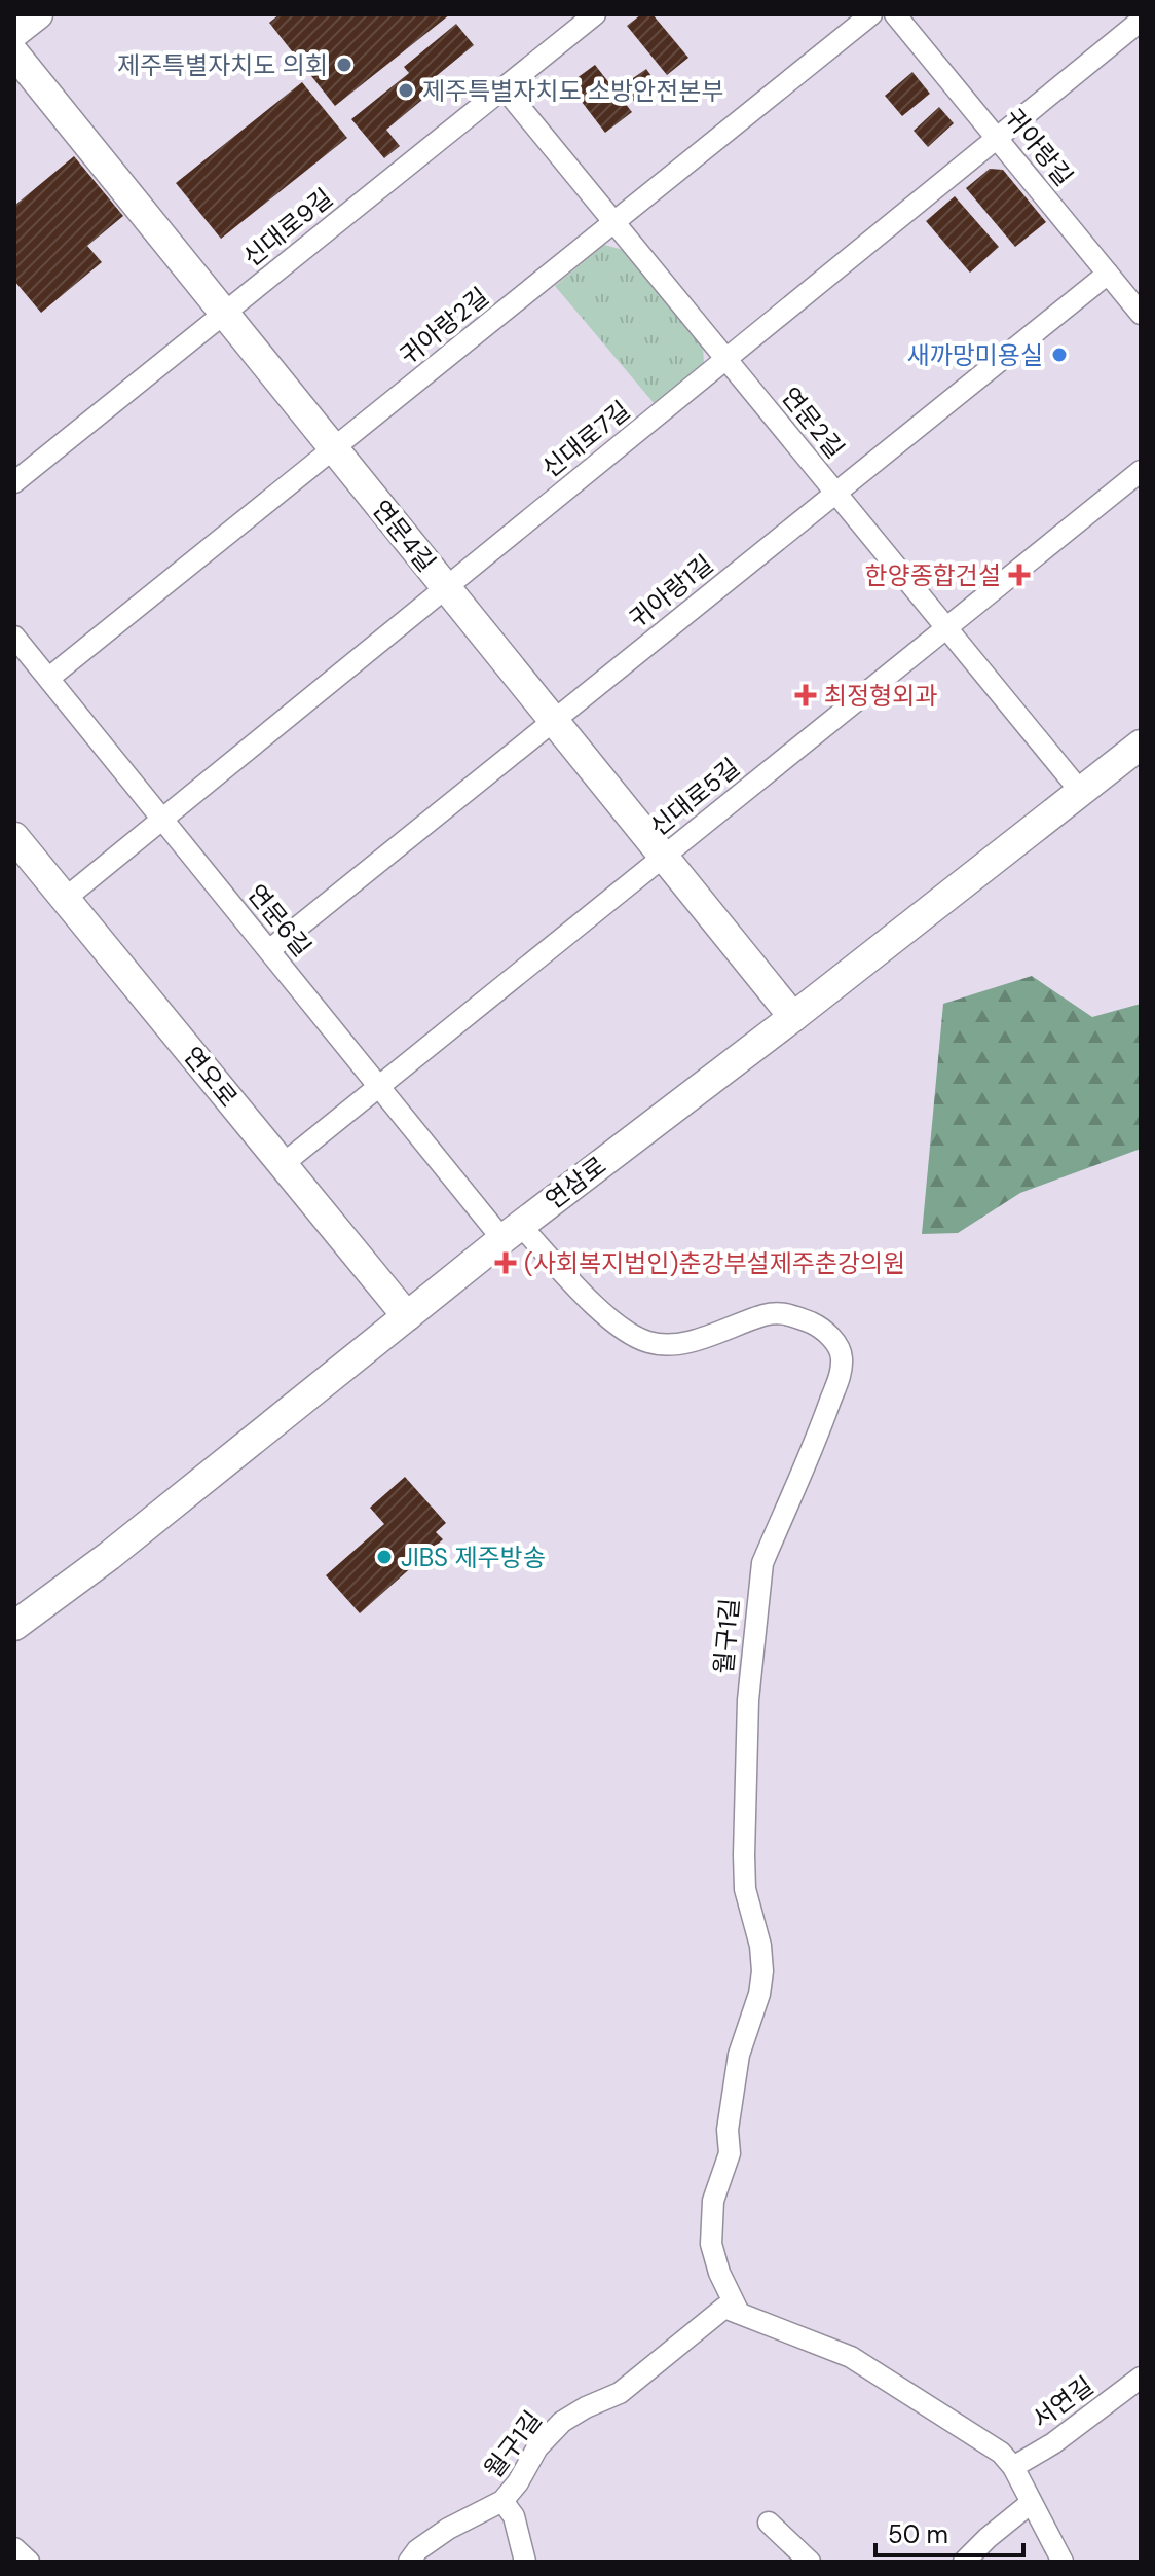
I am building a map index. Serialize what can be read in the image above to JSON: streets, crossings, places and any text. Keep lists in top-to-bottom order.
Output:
{
  "streets": {
    "street": [
      "귀아랑길",
      "신대로9길",
      "귀아랑2길",
      "연문2길",
      "신대로7길",
      "연문4길",
      "귀아랑1길",
      "신대로5길",
      "연문6길",
      "연오로",
      "연삼로",
      "월구1길",
      "서연길"
    ]
  },
  "crossings": [
    ["귀아랑길", "신대로7길"],
    ["귀아랑길", "귀아랑1길"],
    ["신대로9길", "연문2길"],
    ["신대로9길", "연문4길"],
    ["귀아랑2길", "연문2길"],
    ["귀아랑2길", "연문4길"],
    ["귀아랑2길", "연문6길"],
    ["연문2길", "신대로7길"],
    ["연문2길", "귀아랑1길"],
    ["연문2길", "신대로5길"],
    ["연문2길", "연삼로"],
    ["신대로7길", "연문4길"],
    ["신대로7길", "연문6길"],
    ["신대로7길", "연오로"],
    ["연문4길", "귀아랑1길"],
    ["연문4길", "신대로5길"],
    ["연문4길", "연삼로"],
    ["귀아랑1길", "연문6길"],
    ["신대로5길", "연문6길"],
    ["신대로5길", "연오로"],
    ["연문6길", "연삼로"],
    ["연문6길", "월구1길"],
    ["연오로", "연삼로"],
    ["연삼로", "월구1길"]
  ],
  "places": {
    "other": [
      "제주특별자치도 의회",
      "제주특별자치도 소방안전본부",
      "새까망미용실",
      "JIBS 제주방송"
    ],
    "health": ["한양종합건설", "최정형외과", "(사회복지법인)춘강부설제주춘강의원"]
  },
  "scale_bar": "50 m"
}
